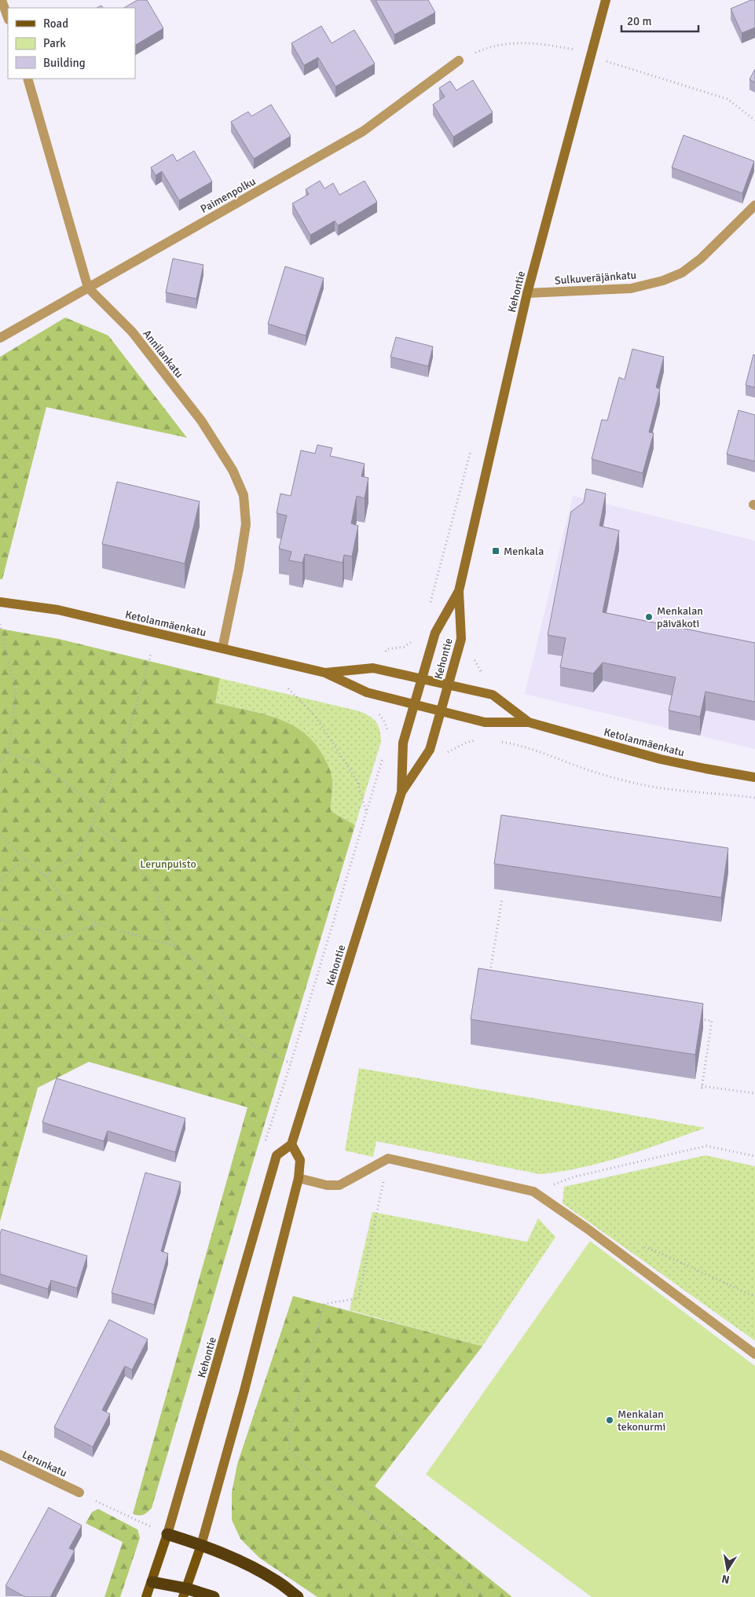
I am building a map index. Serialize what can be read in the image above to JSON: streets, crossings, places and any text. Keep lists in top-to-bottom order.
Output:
{
  "streets": {
    "main road": ["Kehontie", "Ketolanmäenkatu"],
    "street": [
      "Paimenpolku",
      "Sulkuveräjänkatu",
      "Annilankatu",
      "Lerunkatu"
    ]
  },
  "crossings": [
    ["Paimenpolku", "Annilankatu"],
    ["Sulkuveräjänkatu", "Kehontie"],
    ["Kehontie", "Ketolanmäenkatu"],
    ["Annilankatu", "Ketolanmäenkatu"]
  ],
  "parks": ["Lerunpuisto"],
  "places": {
    "transit": ["Menkala"],
    "other": ["Menkalan päiväkoti", "Menkalan tekonurmi"]
  },
  "legend": ["Road", "Park", "Building"],
  "scale_bar": "20 m",
  "north": "bottom"
}
